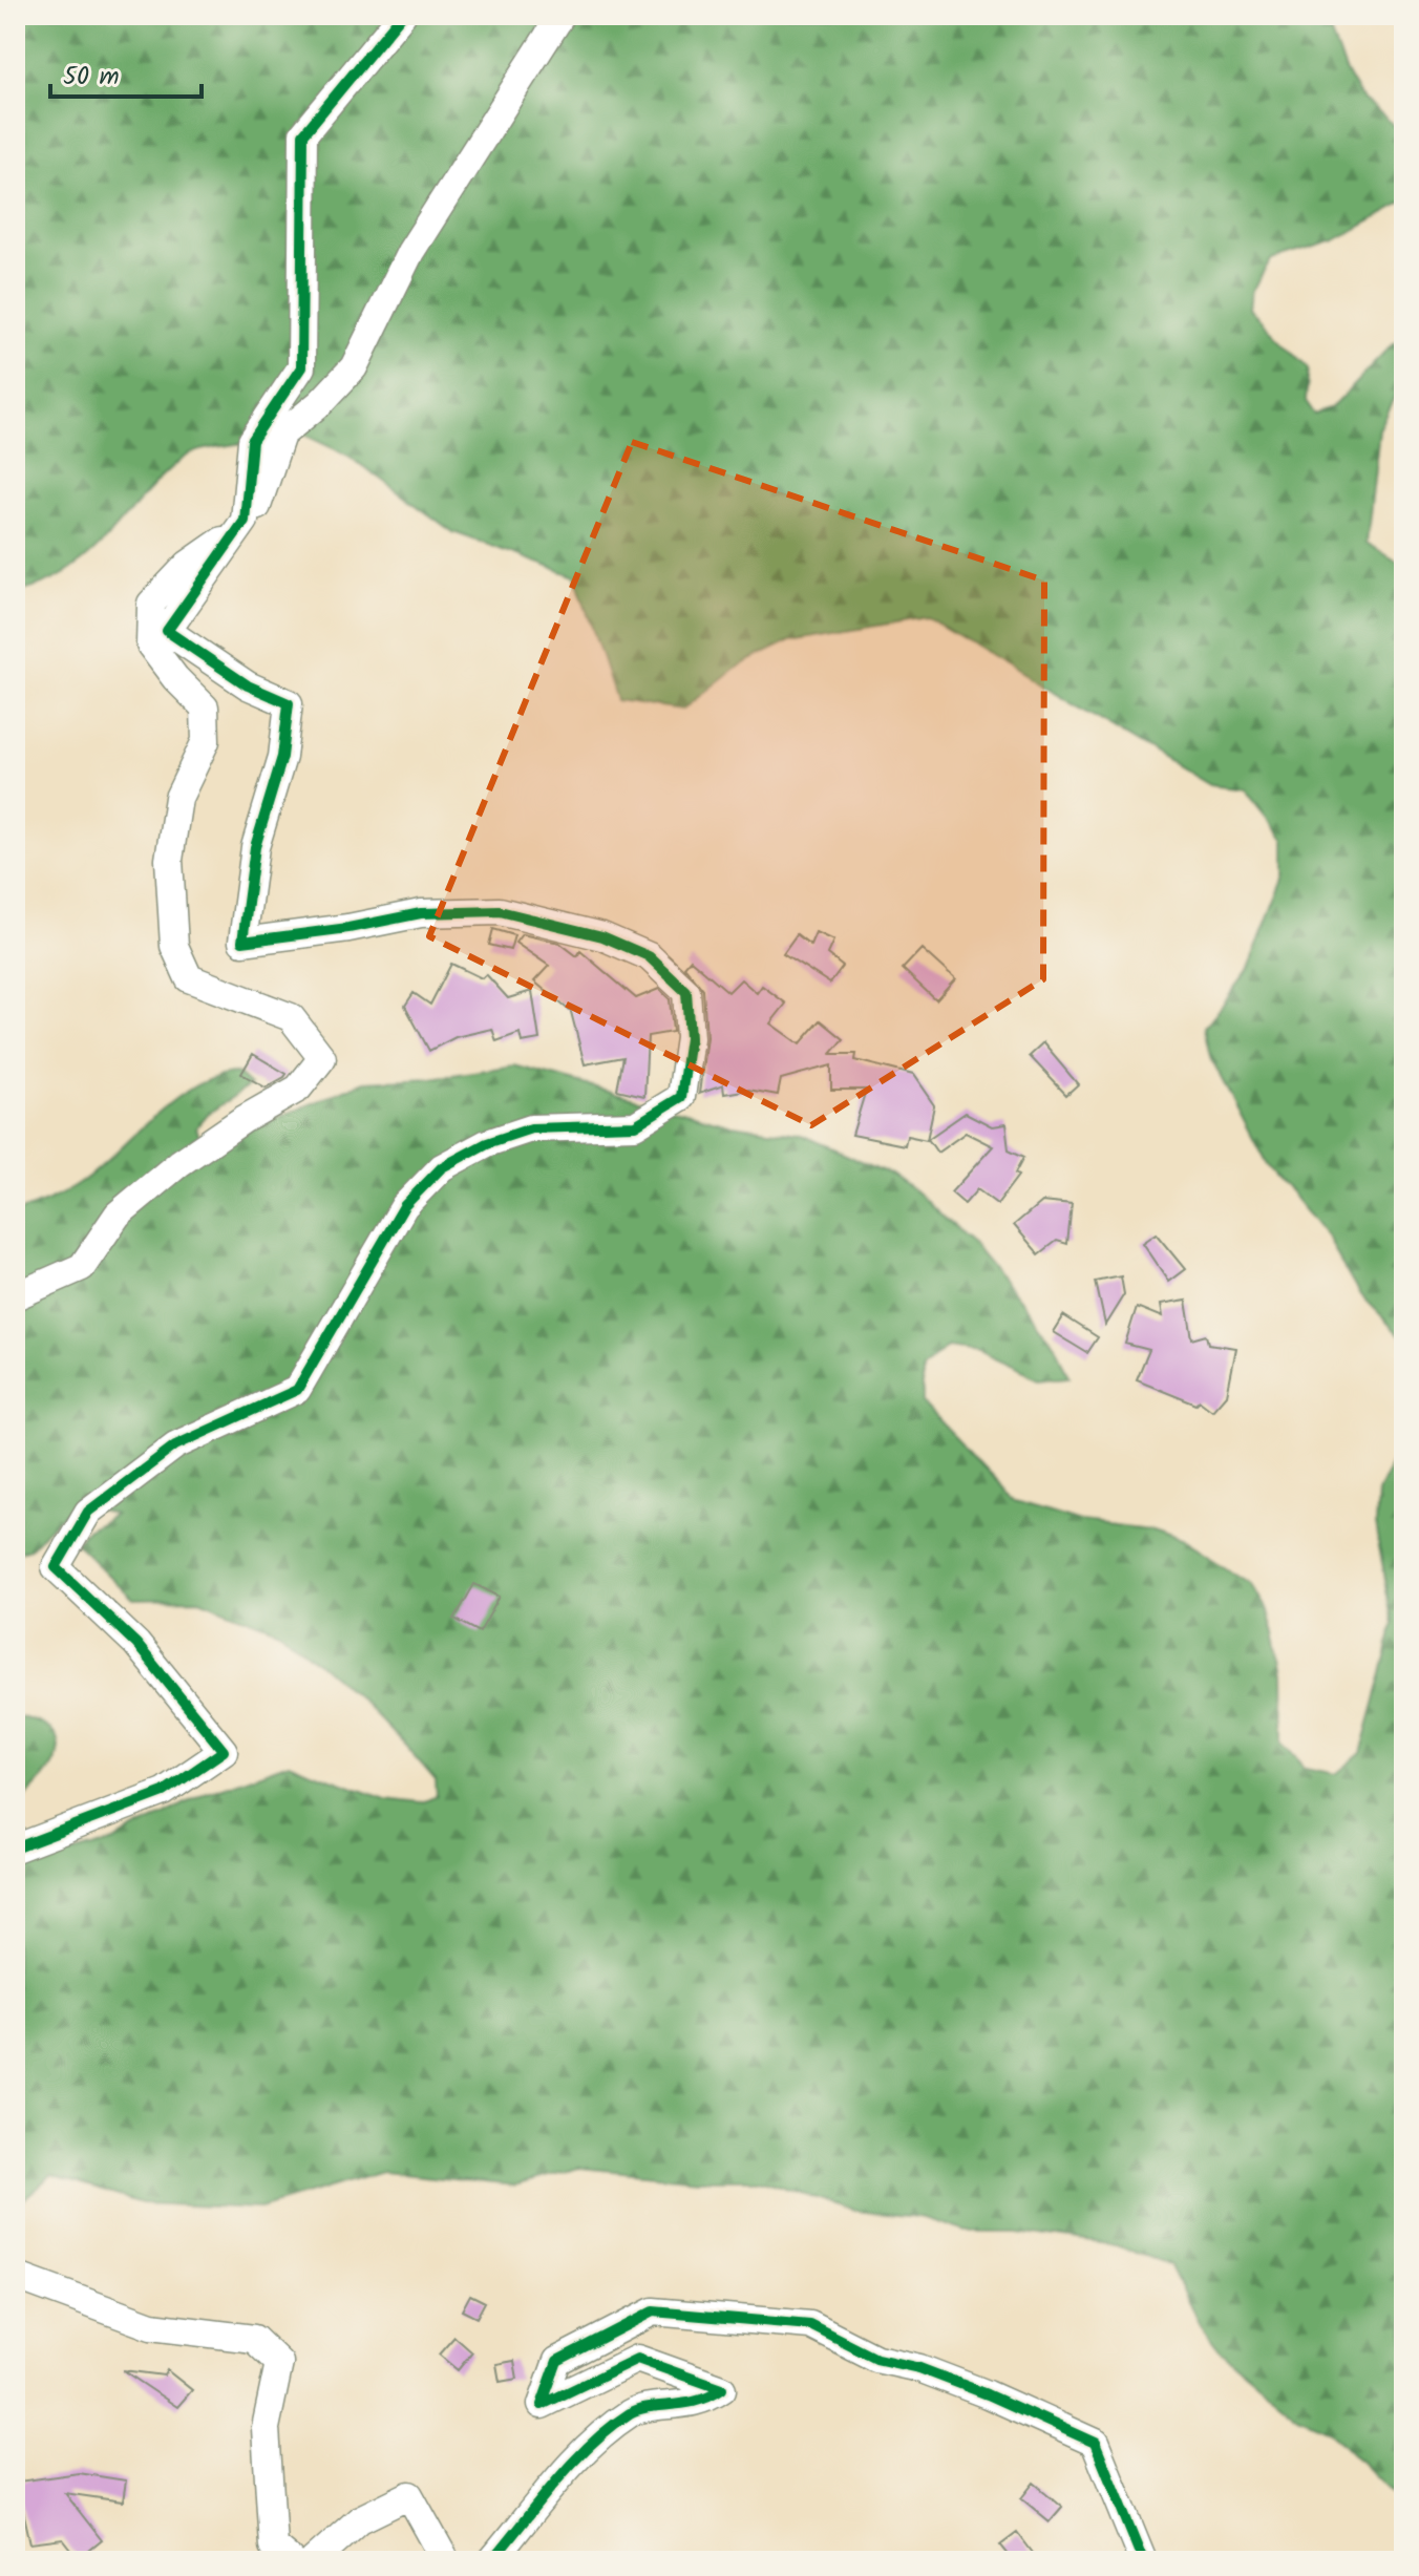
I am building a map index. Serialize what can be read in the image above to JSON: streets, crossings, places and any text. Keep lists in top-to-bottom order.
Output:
{
  "scale_bar": "50 m"
}
